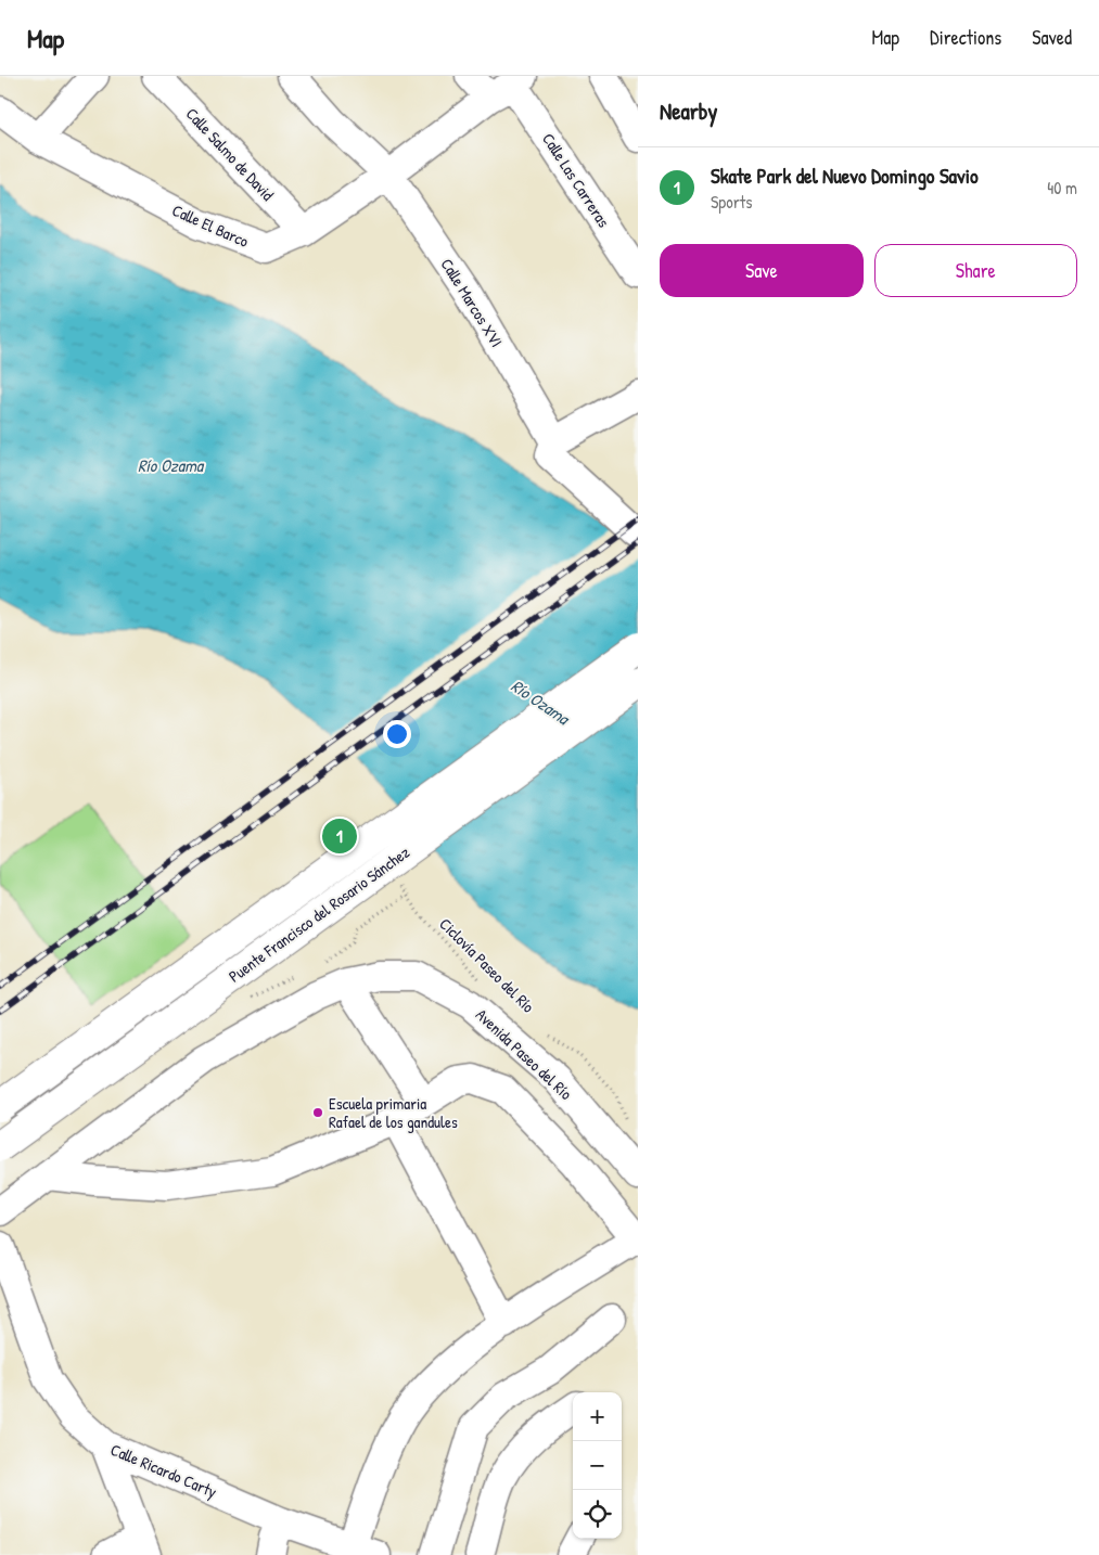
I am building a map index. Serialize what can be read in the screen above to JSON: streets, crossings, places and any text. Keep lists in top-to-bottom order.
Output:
{
  "streets": {
    "main road": ["Puente Francisco del Rosario Sánchez"],
    "street": [
      "Calle Salmo de David",
      "Calle Las Carreras",
      "Calle El Barco",
      "Calle Marcos XVI",
      "Avenida Paseo del Río",
      "Calle Ricardo Carty"
    ],
    "path": ["Ciclovía Paseo del Río"]
  },
  "crossings": [
    ["Calle Salmo de David", "Calle El Barco"],
    ["Calle Las Carreras", "Calle El Barco"],
    ["Calle El Barco", "Calle Marcos XVI"]
  ],
  "water": ["Río Ozama"],
  "places": ["Escuela primaria Rafael de los gandules"],
  "page": {
    "header": "Map",
    "nav": ["Map", "Directions", "Saved"],
    "heading": "Nearby",
    "list": [
      {
        "mark": "1",
        "name": "Skate Park del Nuevo Domingo Savio",
        "note": "Sports",
        "value": "40 m"
      }
    ],
    "buttons": ["Save", "Share"],
    "pins": "1",
    "map_buttons": ["+", "−"]
  }
}
